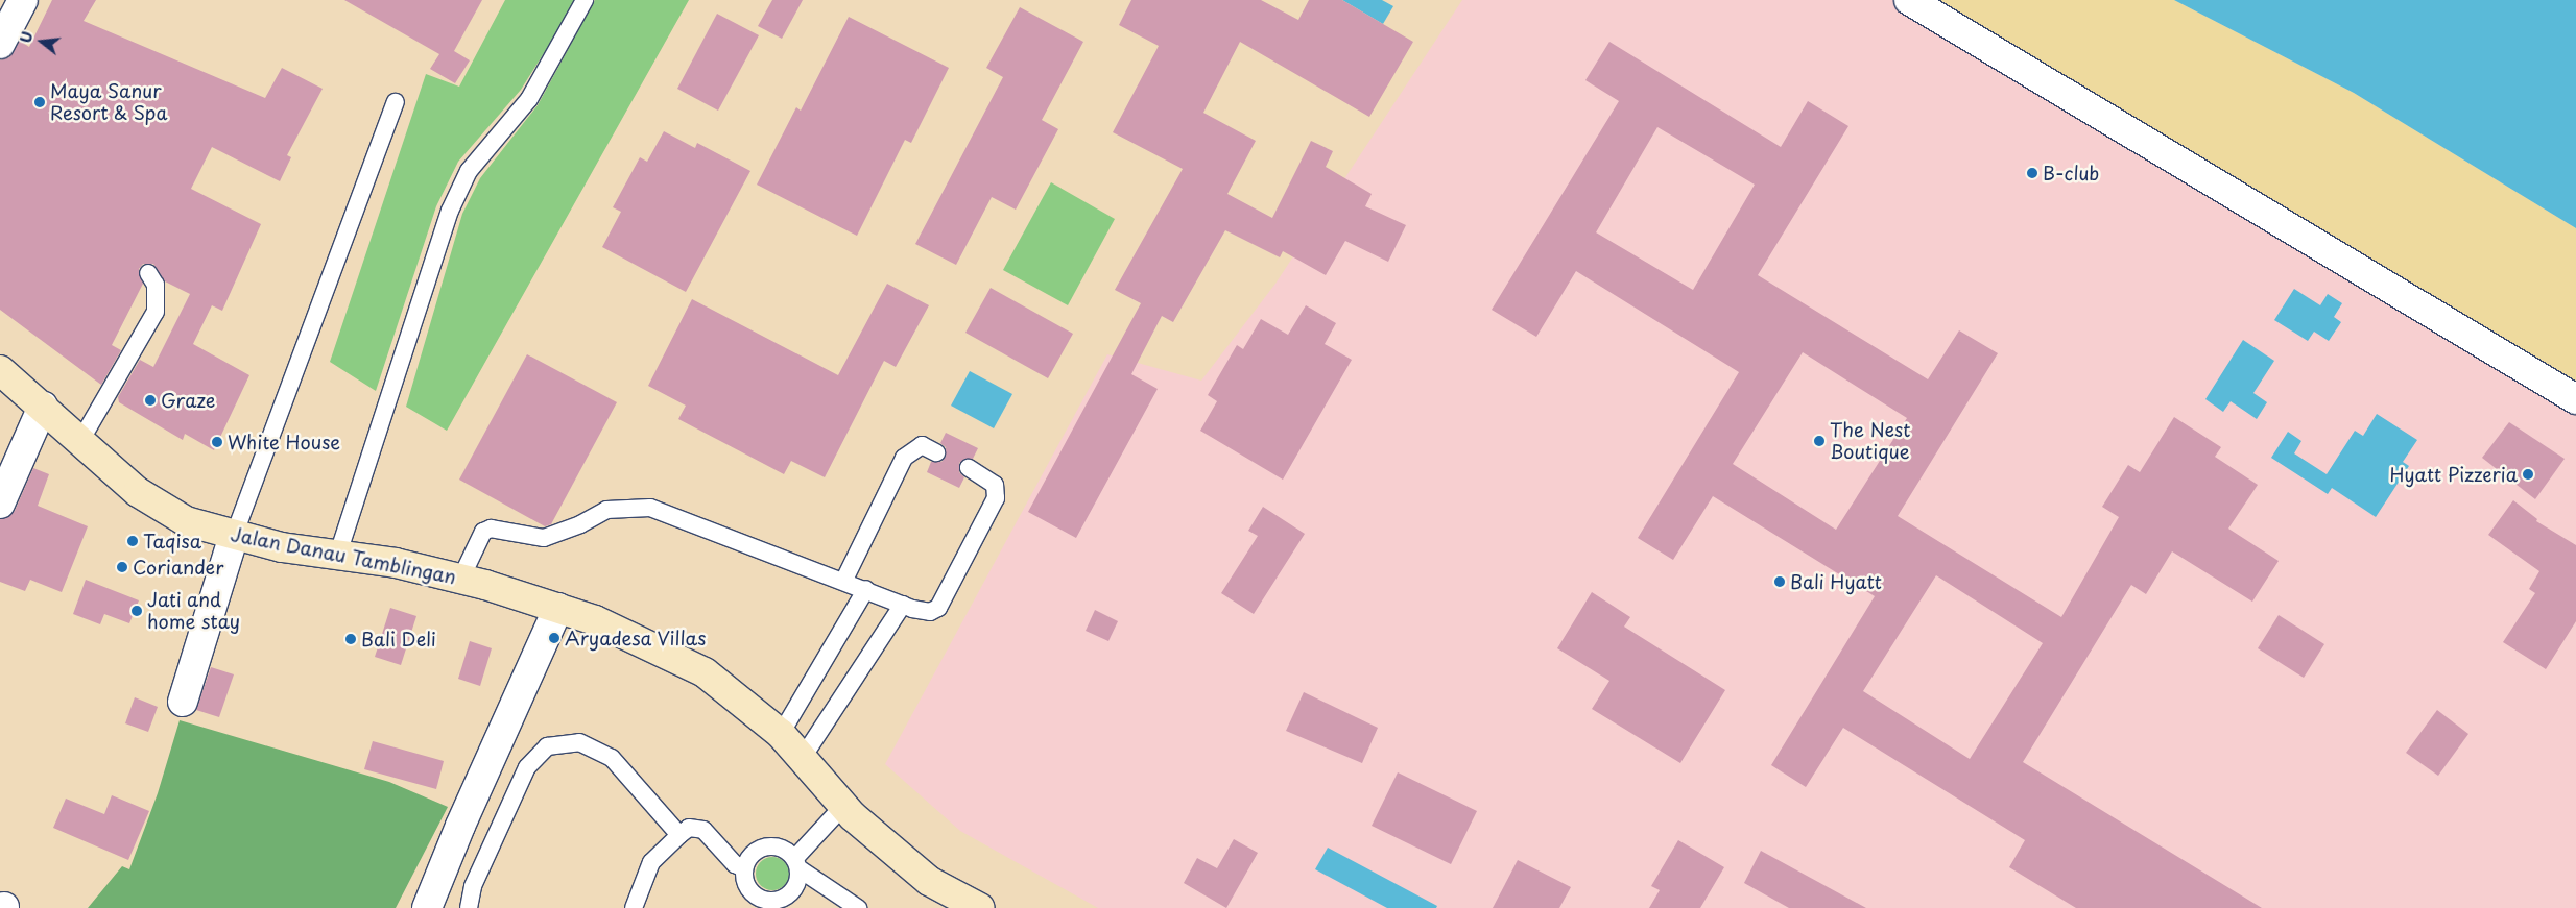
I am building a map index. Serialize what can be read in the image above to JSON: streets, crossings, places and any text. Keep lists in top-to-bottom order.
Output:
{
  "streets": {
    "street": ["Jalan Danau Tamblingan"]
  },
  "places": [
    "Maya Sanur Resort & Spa",
    "B-club",
    "Graze",
    "The Nest Boutique",
    "White House",
    "Hyatt Pizzeria",
    "Taqisa",
    "Coriander",
    "Bali Hyatt",
    "Jati and home stay",
    "Aryadesa Villas",
    "Bali Deli"
  ],
  "north": "left"
}
